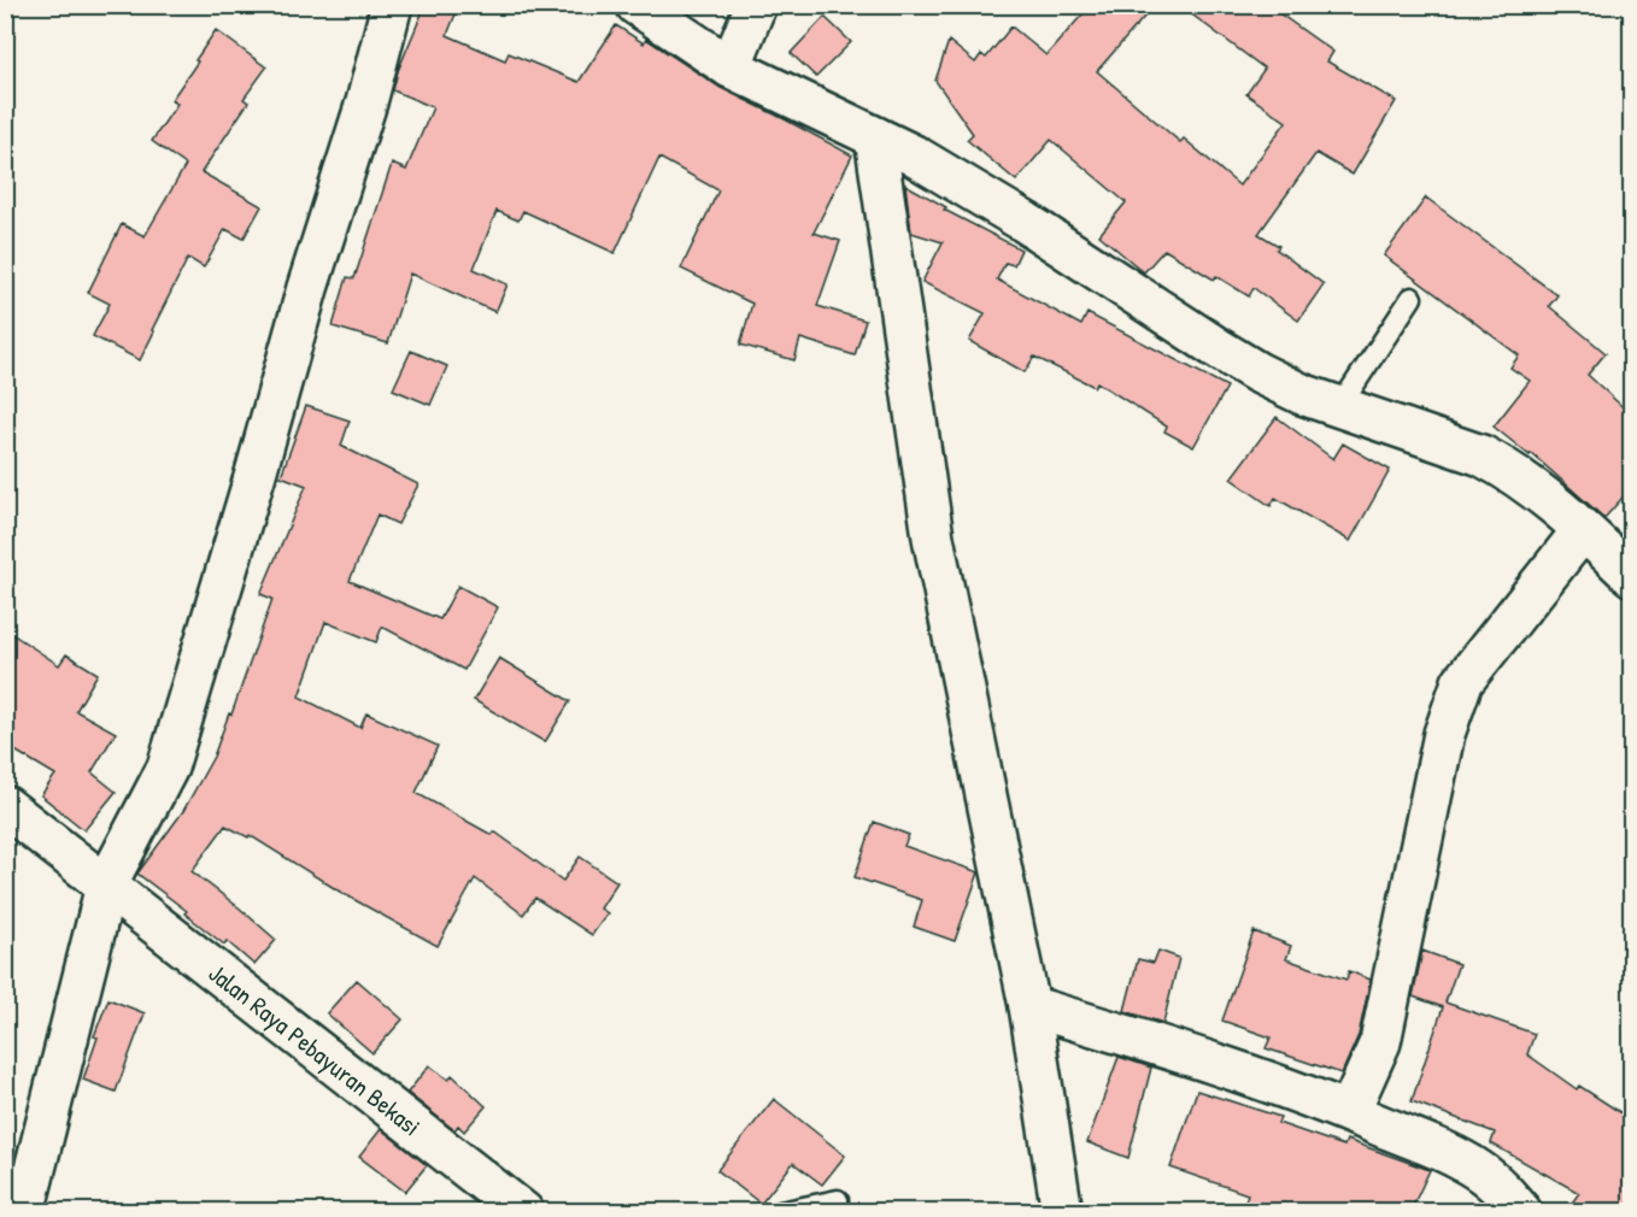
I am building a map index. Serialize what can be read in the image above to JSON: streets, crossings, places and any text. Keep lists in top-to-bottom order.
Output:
{
  "streets": {
    "street": ["Jalan Raya Pebayuran Bekasi"]
  }
}
